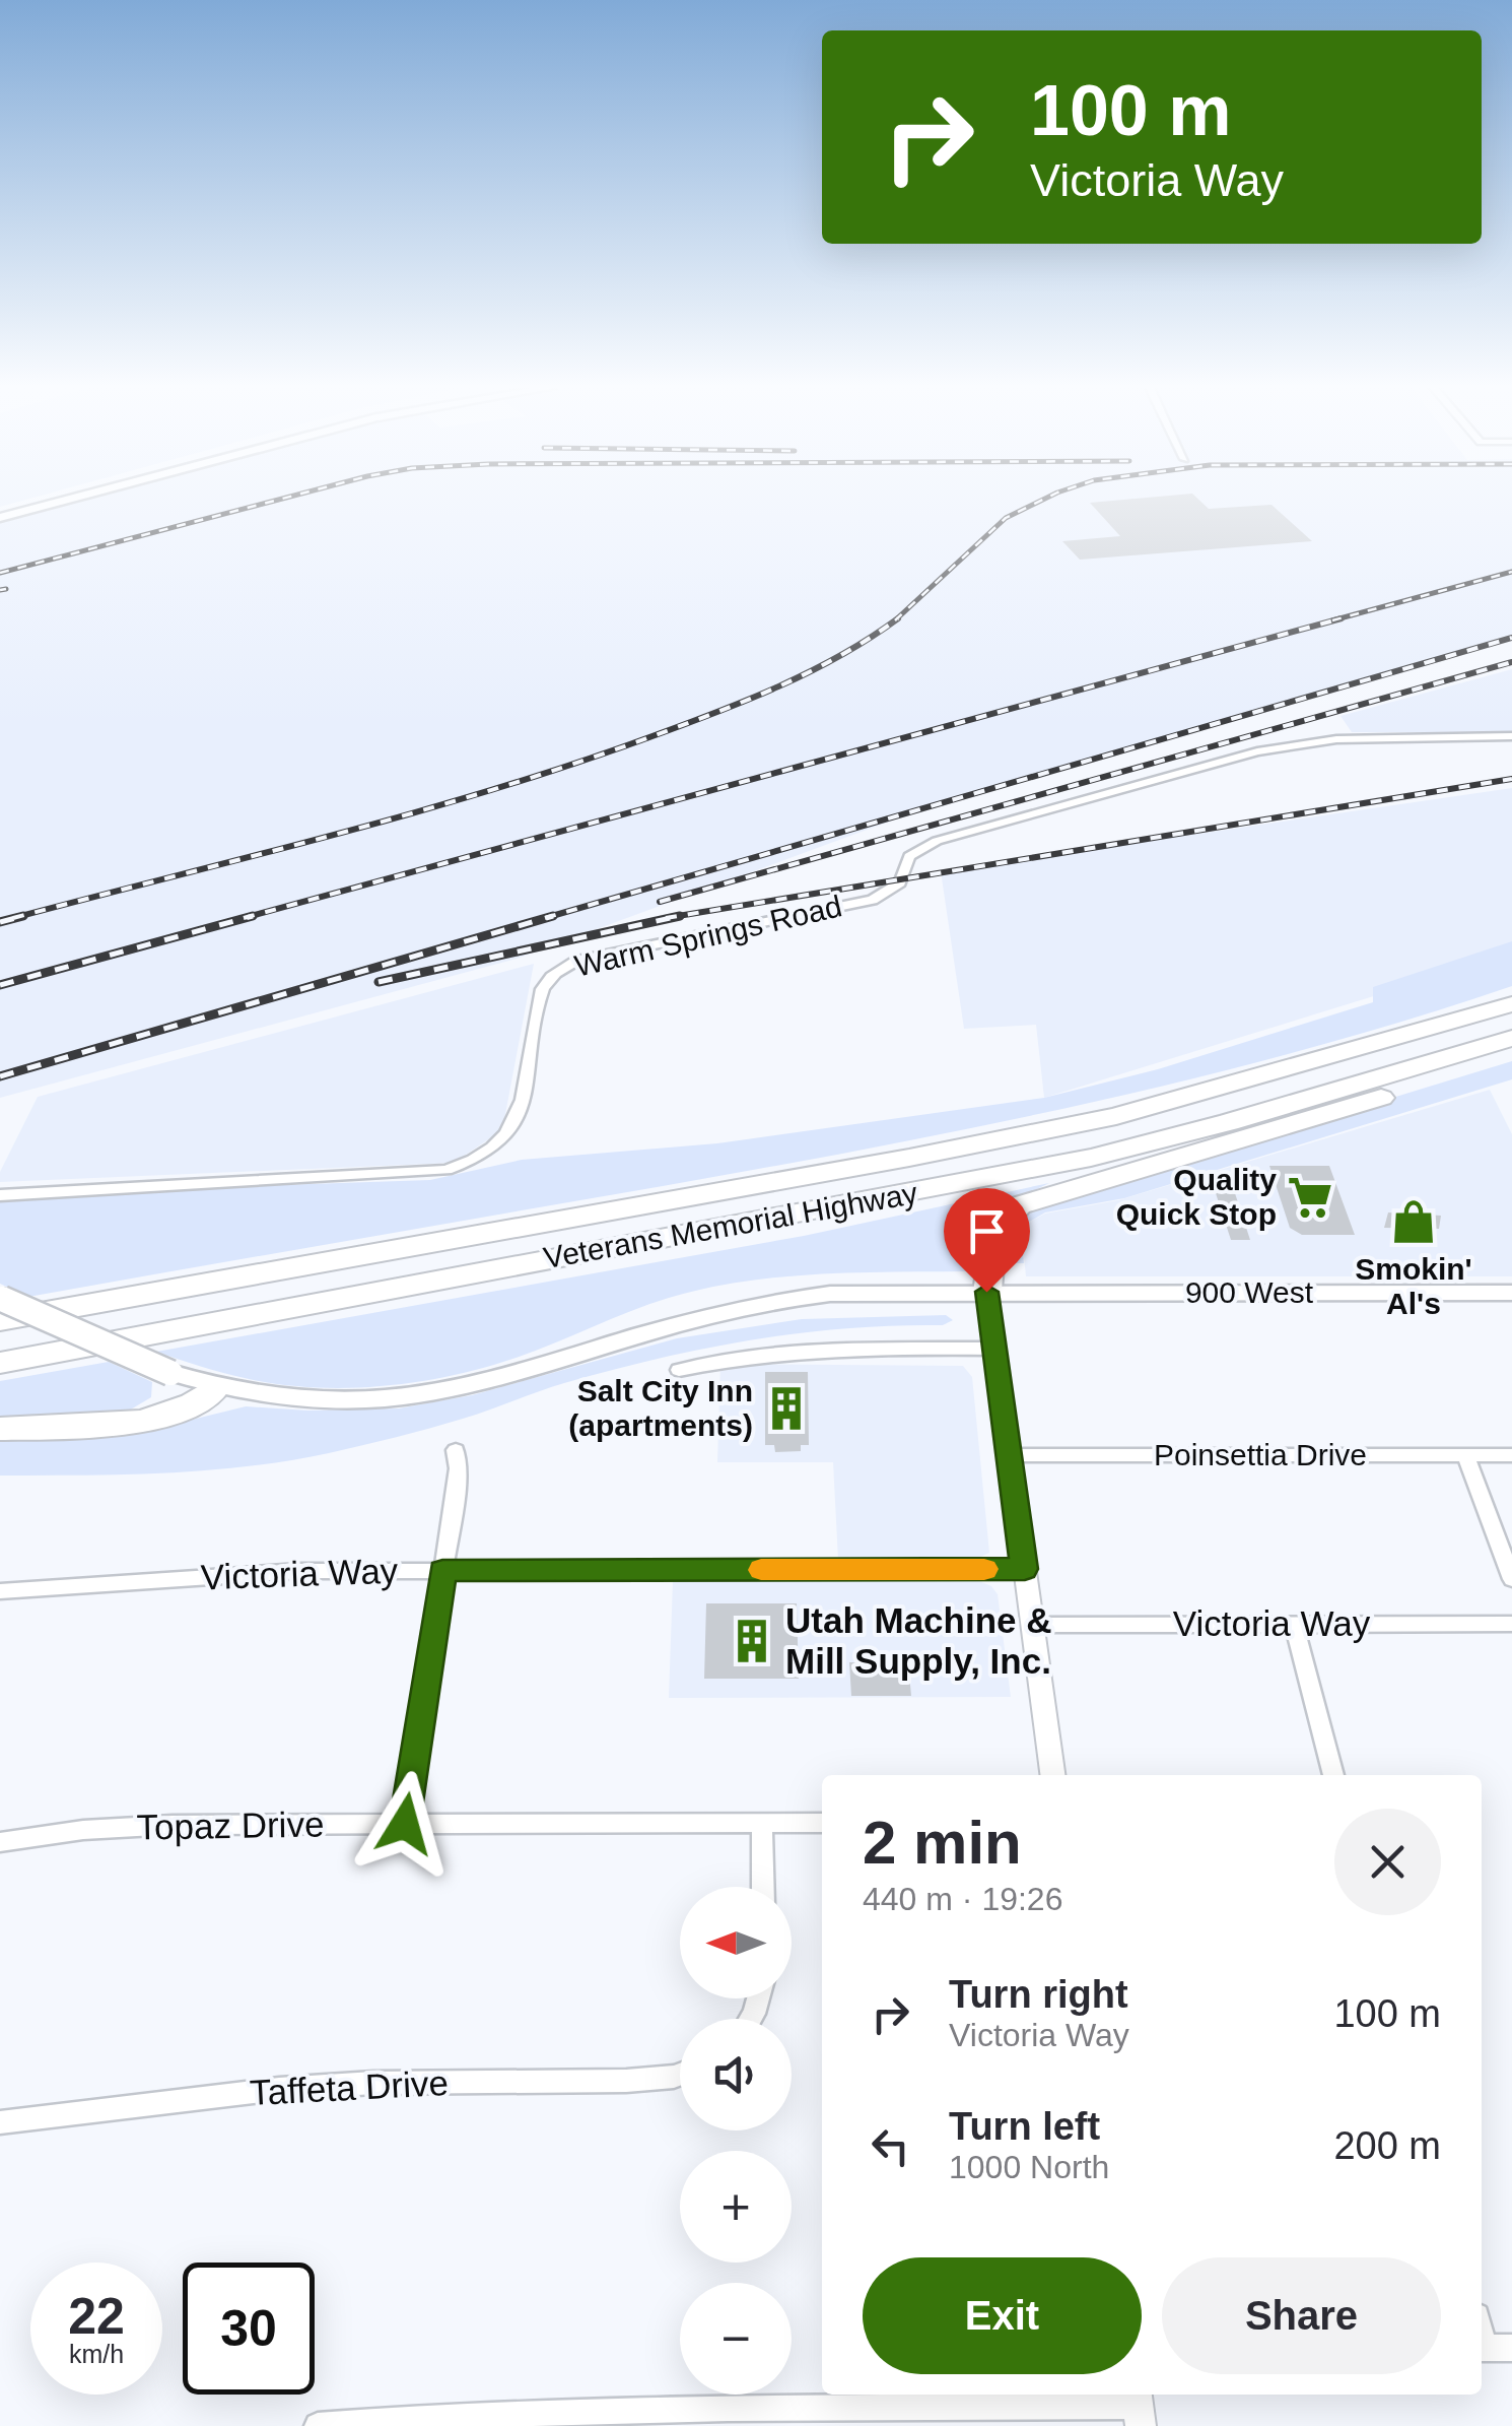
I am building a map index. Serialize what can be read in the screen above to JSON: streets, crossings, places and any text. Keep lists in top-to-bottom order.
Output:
{
  "streets": {
    "highway": ["Veterans Memorial Highway"],
    "main road": ["900 West"],
    "street": [
      "Warm Springs Road",
      "Poinsettia Drive",
      "Victoria Way",
      "Topaz Drive",
      "Taffeta Drive"
    ]
  },
  "places": {
    "supermarket": ["Quality Quick Stop"],
    "shop": ["Smokin' Al's"],
    "building": ["Salt City Inn (apartments)", "Utah Machine & Mill Supply, Inc."]
  },
  "north": "left",
  "page": {
    "turn": ["100 m", "Victoria Way"],
    "heading": ["2 min", "440 m · 19:26"],
    "map_buttons": ["+", "−"],
    "list": [
      {
        "name": "Turn right",
        "note": "Victoria Way",
        "value": "100 m"
      },
      {
        "name": "Turn left",
        "note": "1000 North",
        "value": "200 m"
      }
    ],
    "buttons": ["Exit", "Share"],
    "speed": "22 km/h",
    "limit": "30"
  }
}
